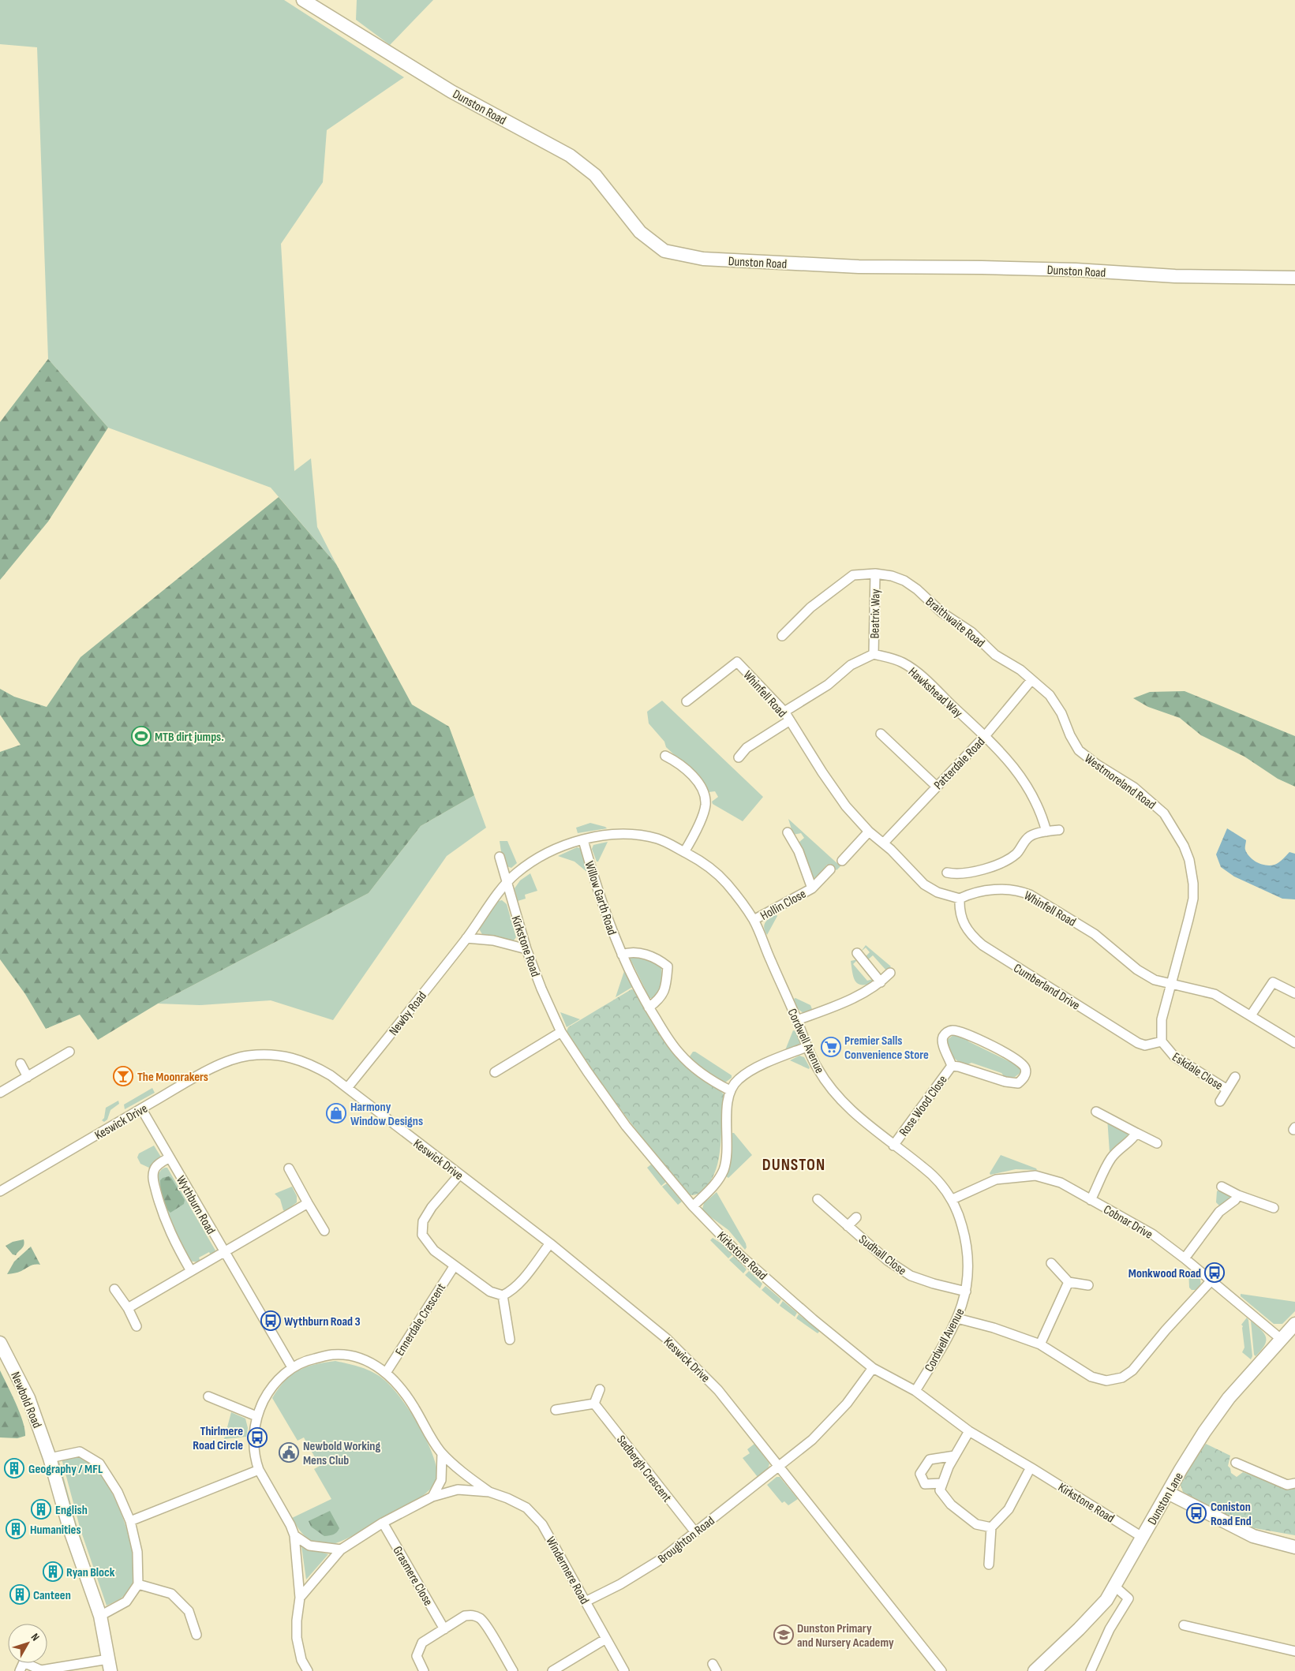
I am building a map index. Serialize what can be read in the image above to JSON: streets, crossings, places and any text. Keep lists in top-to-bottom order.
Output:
{
  "streets": {
    "main road": ["Dunston Road", "Newbold Road", "Dunston Lane"],
    "street": [
      "Beatrix Way",
      "Braithwaite Road",
      "Hawkshead Way",
      "Whinfell Road",
      "Patterdale Road",
      "Westmoreland Road",
      "Willow Garth Road",
      "Hollin Close",
      "Kirkstone Road",
      "Cumberland Drive",
      "Newby Road",
      "Cordwell Avenue",
      "Eskdale Close",
      "Rose Wood Close",
      "Keswick Drive",
      "Wythburn Road",
      "Cobnar Drive",
      "Sudhall Close",
      "Ennerdale Crescent",
      "Sedbergh Crescent",
      "Broughton Road",
      "Windermere Road",
      "Grasmere Close"
    ]
  },
  "crossings": [
    ["Beatrix Way", "Braithwaite Road"],
    ["Beatrix Way", "Hawkshead Way"],
    ["Braithwaite Road", "Patterdale Road"],
    ["Braithwaite Road", "Westmoreland Road"],
    ["Hawkshead Way", "Patterdale Road"],
    ["Whinfell Road", "Patterdale Road"],
    ["Whinfell Road", "Westmoreland Road"],
    ["Whinfell Road", "Cumberland Drive"],
    ["Whinfell Road", "Eskdale Close"],
    ["Patterdale Road", "Westmoreland Road"],
    ["Westmoreland Road", "Eskdale Close"],
    ["Willow Garth Road", "Cordwell Avenue"],
    ["Hollin Close", "Cordwell Avenue"],
    ["Kirkstone Road", "Newby Road"],
    ["Kirkstone Road", "Cordwell Avenue"],
    ["Kirkstone Road", "Dunston Lane"],
    ["Cumberland Drive", "Eskdale Close"],
    ["Newby Road", "Cordwell Avenue"],
    ["Newby Road", "Keswick Drive"],
    ["Cordwell Avenue", "Rose Wood Close"],
    ["Cordwell Avenue", "Cobnar Drive"],
    ["Cordwell Avenue", "Sudhall Close"],
    ["Keswick Drive", "Wythburn Road"],
    ["Keswick Drive", "Broughton Road"],
    ["Wythburn Road", "Windermere Road"],
    ["Cobnar Drive", "Dunston Lane"],
    ["Ennerdale Crescent", "Windermere Road"],
    ["Sedbergh Crescent", "Broughton Road"],
    ["Broughton Road", "Windermere Road"],
    ["Windermere Road", "Grasmere Close"]
  ],
  "districts": ["DUNSTON"],
  "places": {
    "sports": ["MTB dirt jumps."],
    "supermarket": ["Premier Salls Convenience Store"],
    "bar": ["The Moonrakers"],
    "shop": ["Harmony Window Designs"],
    "bus stop": [
      "Monkwood Road",
      "Wythburn Road 3",
      "Thirlmere Road Circle",
      "Coniston Road End"
    ],
    "public building": ["Newbold Working Mens Club"],
    "building": [
      "Geography / MFL",
      "English",
      "Humanities",
      "Ryan Block",
      "Canteen"
    ],
    "school or university": ["Dunston Primary and Nursery Academy"]
  },
  "north": "top right"
}
